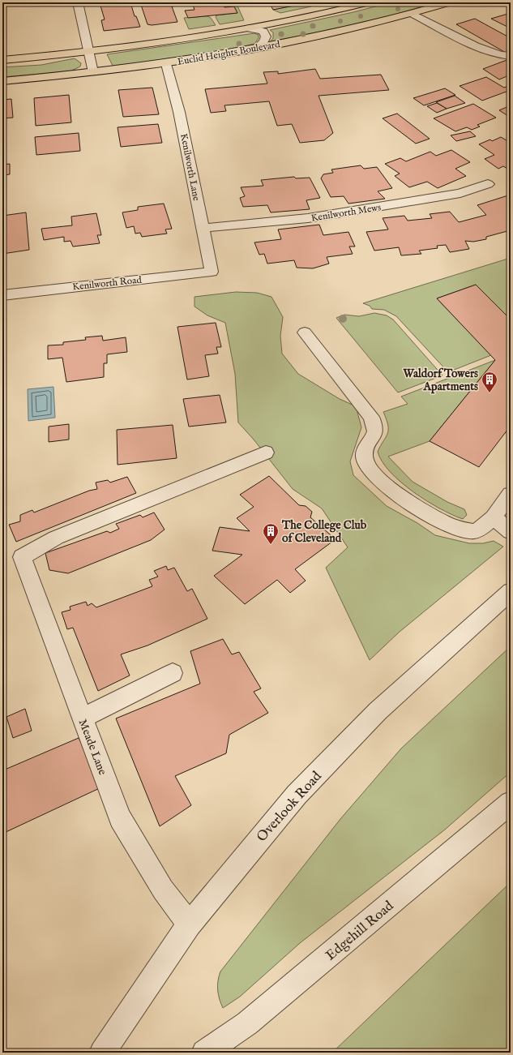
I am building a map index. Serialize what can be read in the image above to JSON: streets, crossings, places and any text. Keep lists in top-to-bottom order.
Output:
{
  "streets": {
    "main road": ["Euclid Heights Boulevard"],
    "street": [
      "Kenilworth Lane",
      "Kenilworth Mews",
      "Kenilworth Road",
      "Meade Lane",
      "Overlook Road",
      "Edgehill Road"
    ]
  },
  "crossings": [
    ["Euclid Heights Boulevard", "Kenilworth Lane"],
    ["Kenilworth Lane", "Kenilworth Mews"],
    ["Kenilworth Lane", "Kenilworth Road"],
    ["Meade Lane", "Overlook Road"]
  ],
  "places": {
    "building": ["Waldorf Towers Apartments", "The College Club of Cleveland"]
  }
}
